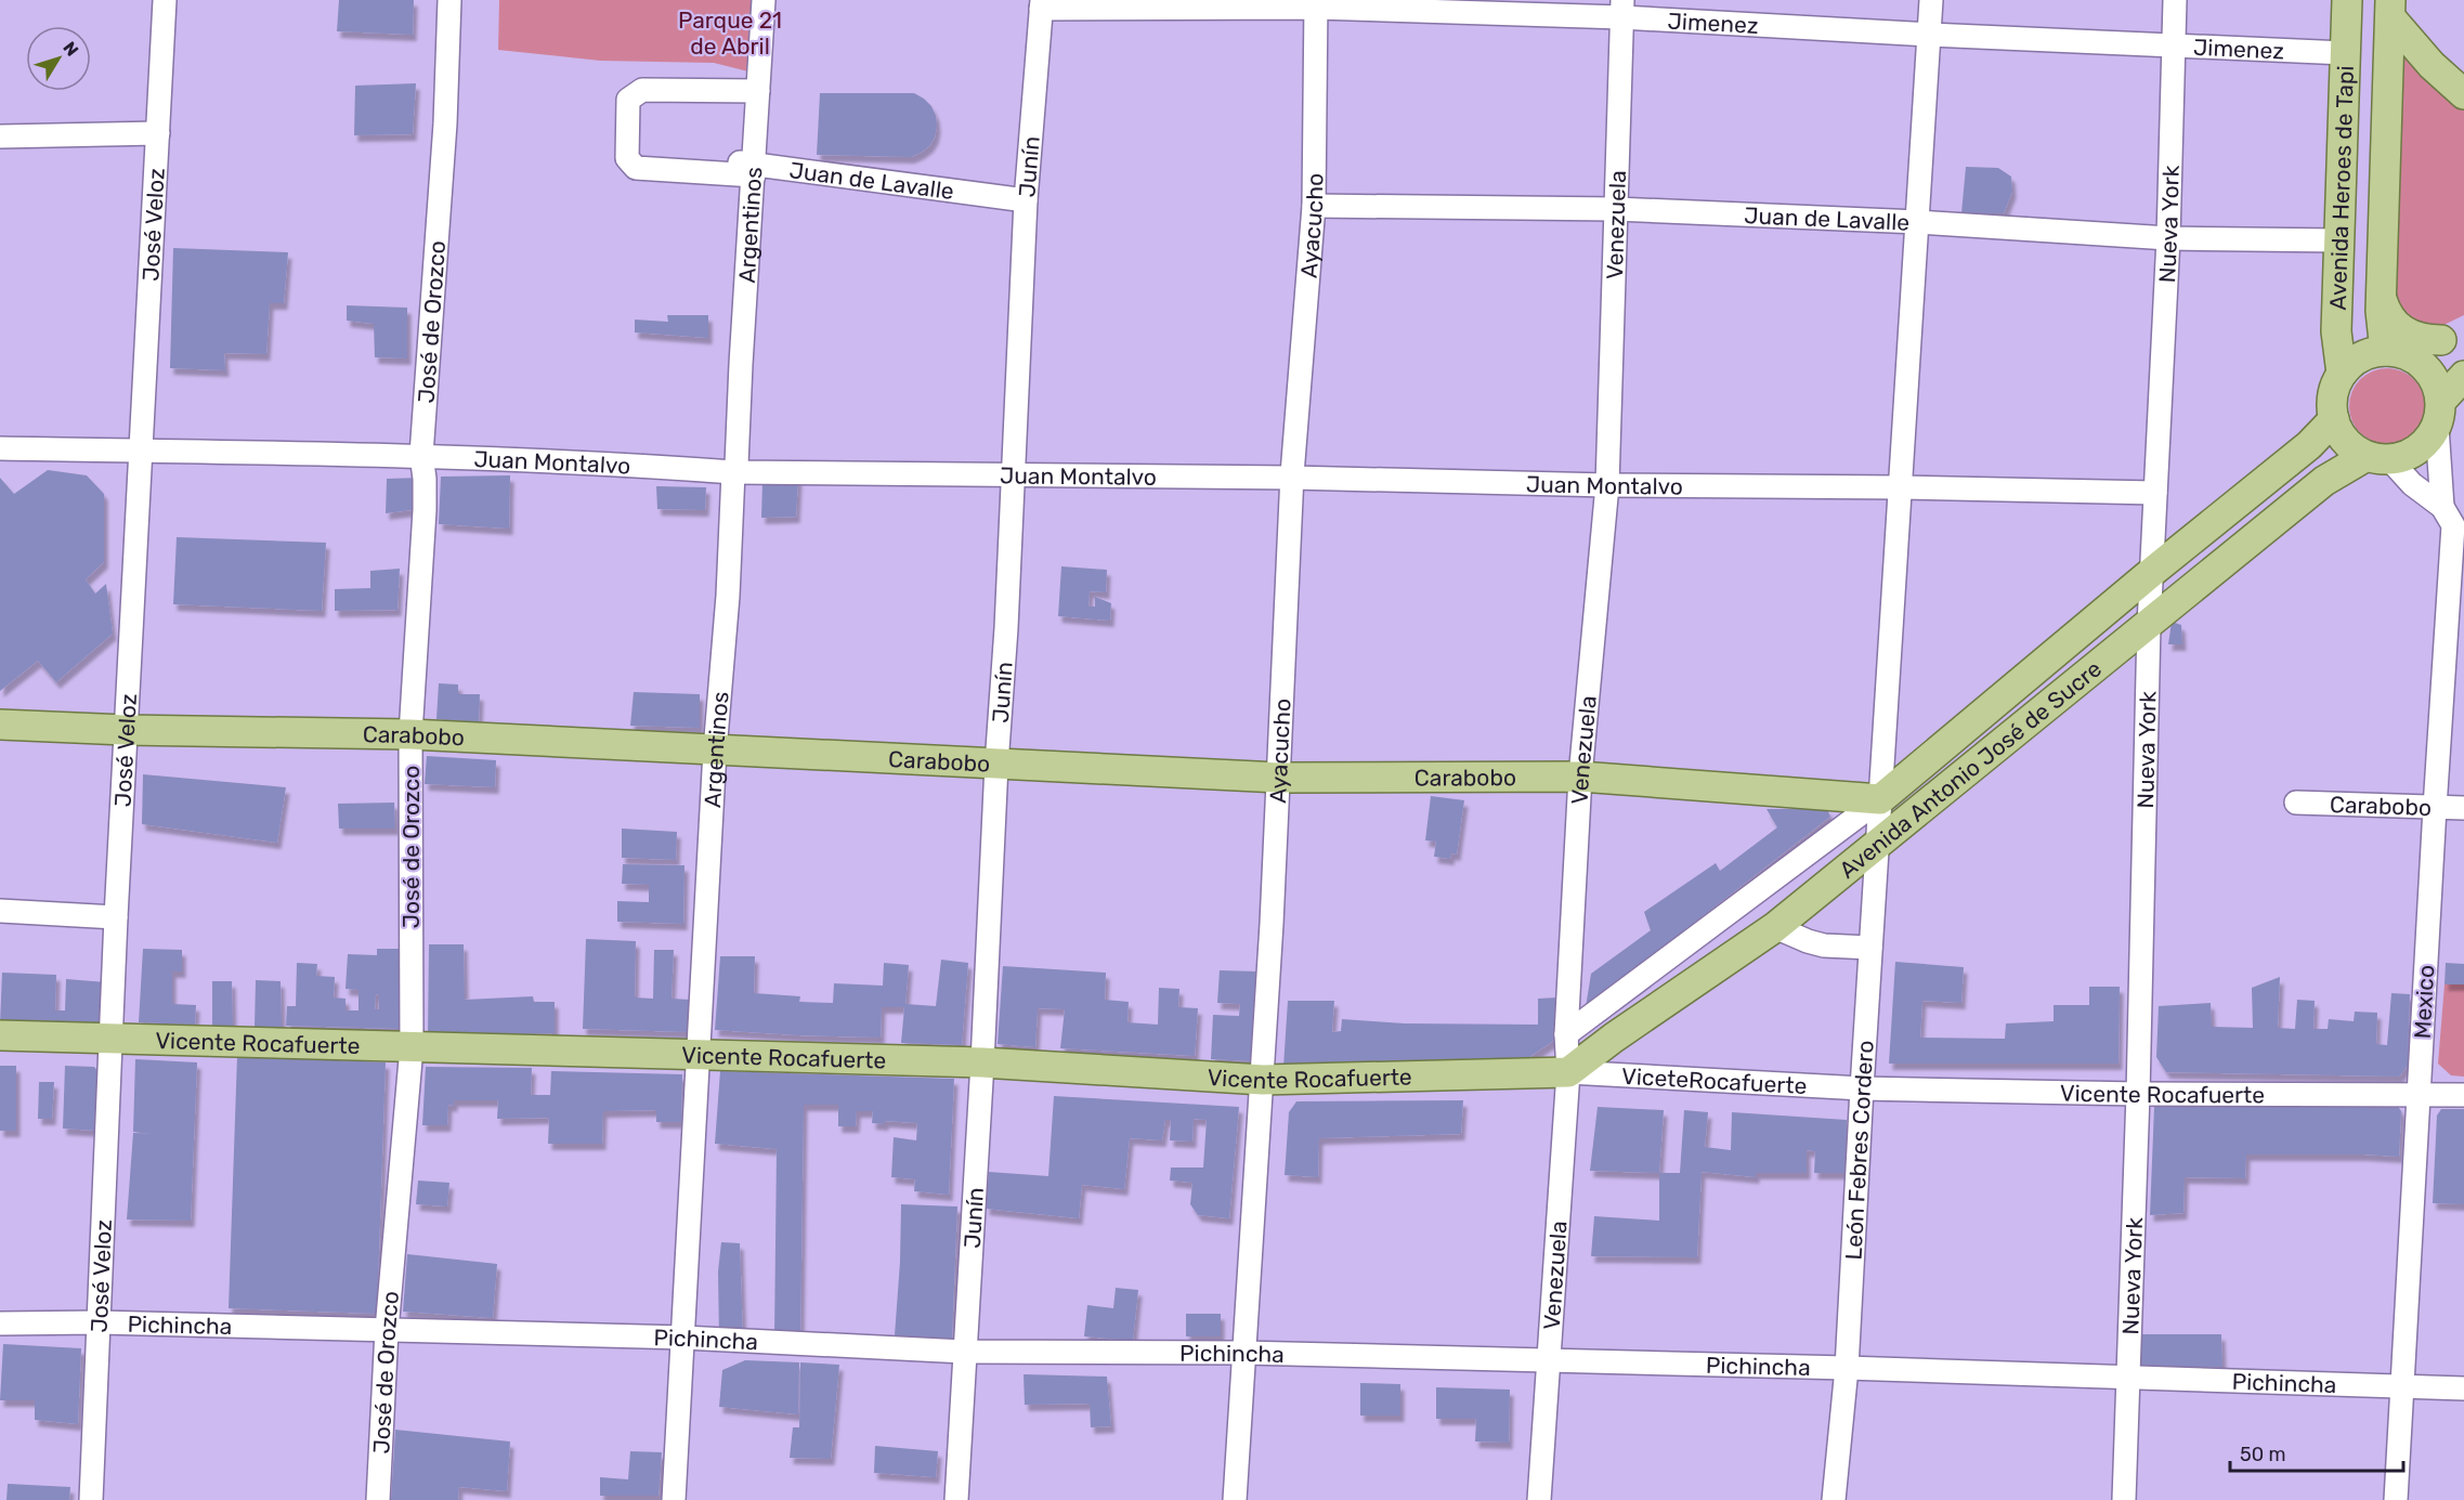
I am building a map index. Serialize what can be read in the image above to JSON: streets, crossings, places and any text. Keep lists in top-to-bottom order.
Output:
{
  "streets": {
    "main road": [
      "Avenida Heroes de Tapi",
      "Carabobo",
      "Avenida Antonio José de Sucre",
      "Vicente Rocafuerte"
    ],
    "street": [
      "Jimenez",
      "Junín",
      "Juan de Lavalle",
      "José Veloz",
      "Nueva York",
      "Argentinos",
      "Ayacucho",
      "Venezuela",
      "José de Orozco",
      "Juan Montalvo",
      "Mexico",
      "ViceteRocafuerte",
      "León Febres Cordero",
      "Pichincha"
    ]
  },
  "crossings": [
    ["Jimenez", "Junín"],
    ["Jimenez", "Avenida Heroes de Tapi"],
    ["Jimenez", "Nueva York"],
    ["Jimenez", "Ayacucho"],
    ["Jimenez", "Venezuela"],
    ["Jimenez", "León Febres Cordero"],
    ["Junín", "Juan de Lavalle"],
    ["Junín", "Juan Montalvo"],
    ["Junín", "Carabobo"],
    ["Junín", "Vicente Rocafuerte"],
    ["Junín", "Pichincha"],
    ["Juan de Lavalle", "Avenida Heroes de Tapi"],
    ["Juan de Lavalle", "Nueva York"],
    ["Juan de Lavalle", "Argentinos"],
    ["Juan de Lavalle", "Ayacucho"],
    ["Juan de Lavalle", "Venezuela"],
    ["Juan de Lavalle", "León Febres Cordero"],
    ["Avenida Heroes de Tapi", "Avenida Antonio José de Sucre"],
    ["Avenida Heroes de Tapi", "Mexico"],
    ["José Veloz", "Juan Montalvo"],
    ["José Veloz", "Carabobo"],
    ["José Veloz", "Vicente Rocafuerte"],
    ["José Veloz", "Pichincha"],
    ["Nueva York", "Juan Montalvo"],
    ["Nueva York", "Avenida Antonio José de Sucre"],
    ["Nueva York", "Vicente Rocafuerte"],
    ["Nueva York", "Pichincha"],
    ["Argentinos", "Juan Montalvo"],
    ["Argentinos", "Carabobo"],
    ["Argentinos", "Vicente Rocafuerte"],
    ["Argentinos", "Pichincha"],
    ["Ayacucho", "Juan Montalvo"],
    ["Ayacucho", "Carabobo"],
    ["Ayacucho", "Vicente Rocafuerte"],
    ["Ayacucho", "Pichincha"],
    ["Venezuela", "Juan Montalvo"],
    ["Venezuela", "Carabobo"],
    ["Venezuela", "Avenida Antonio José de Sucre"],
    ["Venezuela", "Vicente Rocafuerte"],
    ["Venezuela", "ViceteRocafuerte"],
    ["Venezuela", "Pichincha"],
    ["José de Orozco", "Juan Montalvo"],
    ["José de Orozco", "Carabobo"],
    ["José de Orozco", "Vicente Rocafuerte"],
    ["José de Orozco", "Pichincha"],
    ["Juan Montalvo", "León Febres Cordero"],
    ["Carabobo", "Avenida Antonio José de Sucre"],
    ["Carabobo", "Mexico"],
    ["Carabobo", "León Febres Cordero"],
    ["Avenida Antonio José de Sucre", "Mexico"],
    ["Avenida Antonio José de Sucre", "Vicente Rocafuerte"],
    ["Avenida Antonio José de Sucre", "ViceteRocafuerte"],
    ["Avenida Antonio José de Sucre", "León Febres Cordero"],
    ["Mexico", "Vicente Rocafuerte"],
    ["Mexico", "Pichincha"],
    ["Vicente Rocafuerte", "ViceteRocafuerte"],
    ["Vicente Rocafuerte", "León Febres Cordero"],
    ["ViceteRocafuerte", "León Febres Cordero"],
    ["León Febres Cordero", "Pichincha"]
  ],
  "parks": ["Parque 21 de Abril"],
  "scale_bar": "50 m",
  "north": "top right"
}
